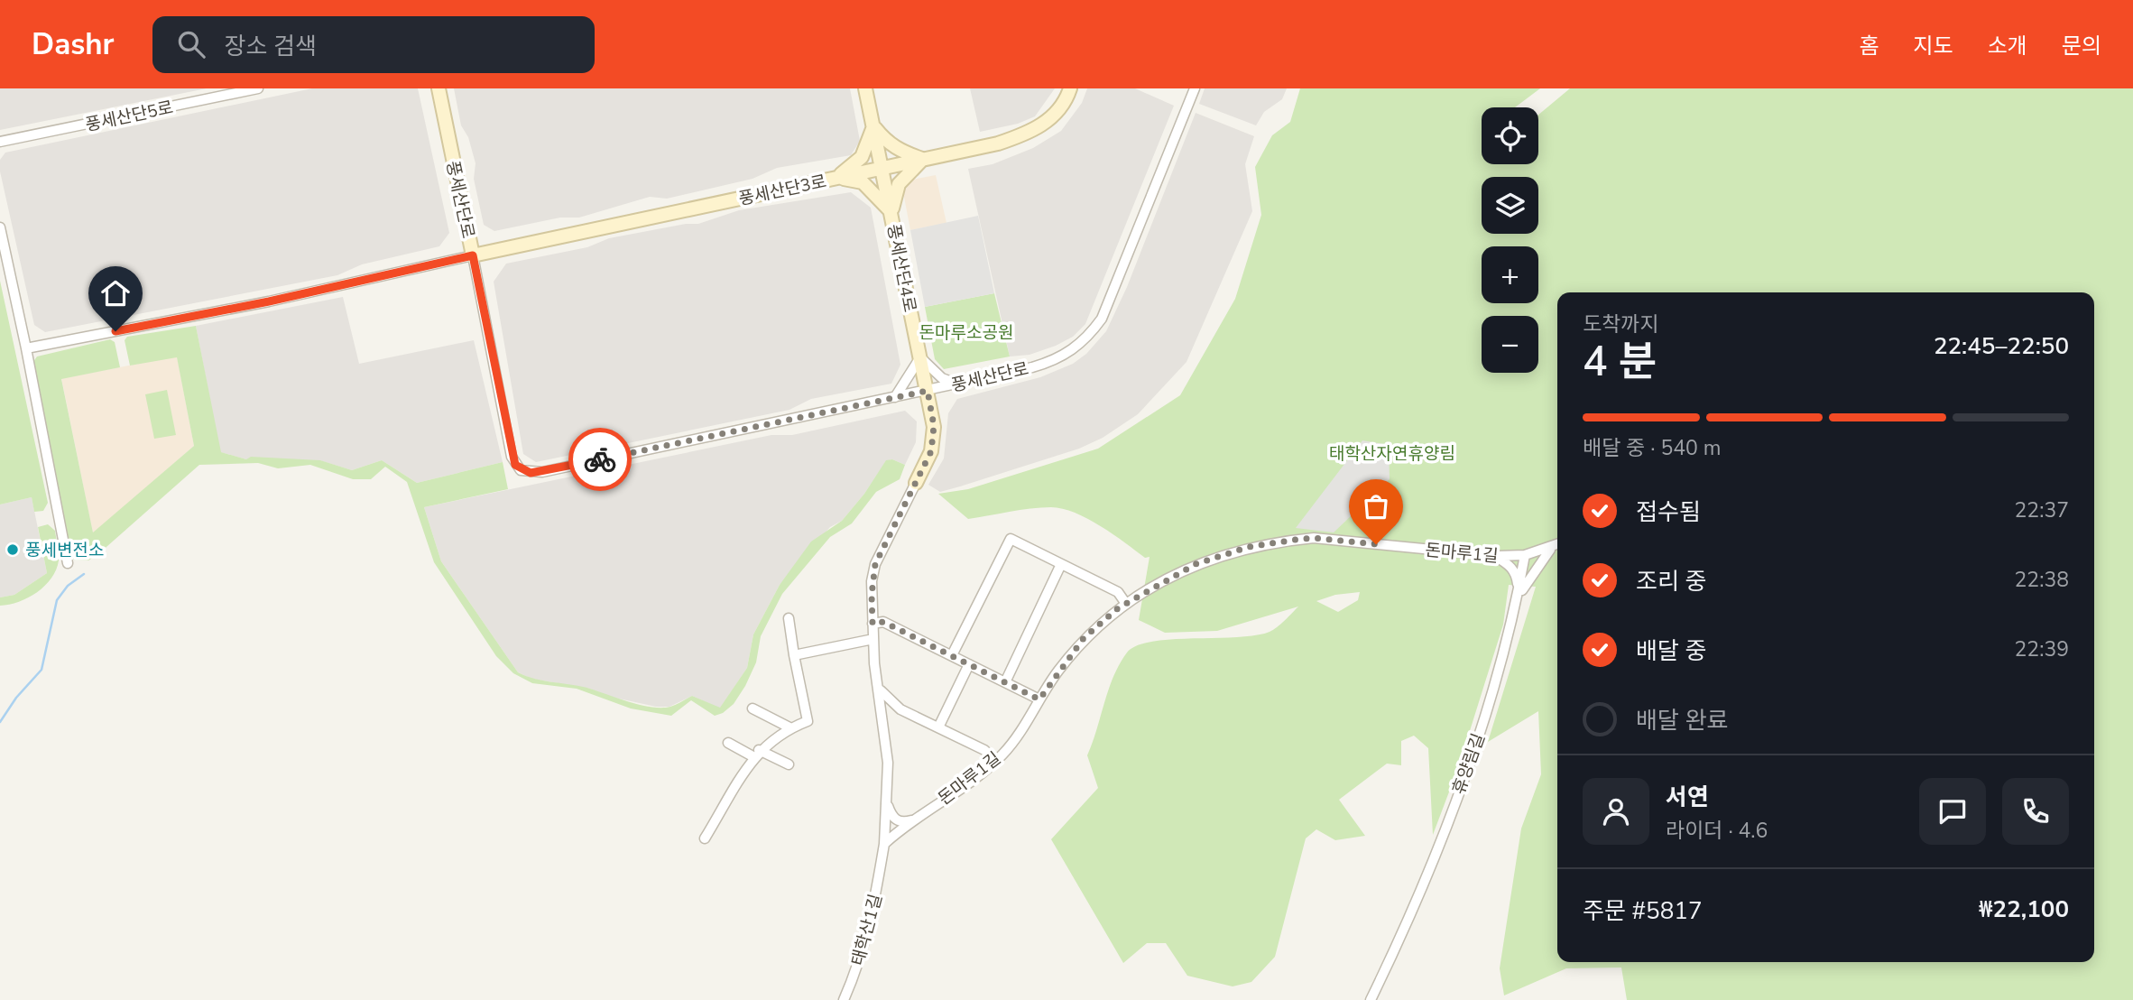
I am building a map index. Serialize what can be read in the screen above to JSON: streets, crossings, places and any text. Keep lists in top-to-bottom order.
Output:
{
  "streets": {
    "street": [
      "풍세산단5로",
      "풍세산단3로",
      "풍세산단로",
      "풍세산단4로",
      "돈마루1길",
      "휴양림길",
      "태학산1길"
    ]
  },
  "crossings": [
    ["풍세산단3로", "풍세산단로"],
    ["풍세산단3로", "풍세산단4로"],
    ["풍세산단로", "풍세산단4로"],
    ["돈마루1길", "휴양림길"],
    ["돈마루1길", "태학산1길"]
  ],
  "parks": ["돈마루소공원", "태학산자연휴양림"],
  "places": ["풍세변전소"],
  "page": {
    "header": "Dashr",
    "search": "장소 검색",
    "nav": [
      "홈",
      "지도",
      "소개",
      "문의"
    ],
    "map_buttons": ["+", "−"],
    "heading": ["4 분", "도착까지", "22:45–22:50"],
    "panel": [
      "서연",
      "라이더 · 4.6",
      "주문 #5817",
      "₩22,100"
    ],
    "bar": "배달 중 · 540 m",
    "list": [
      ["접수됨", "22:37"],
      ["조리 중", "22:38"],
      ["배달 중", "22:39"],
      "배달 완료"
    ]
  }
}
